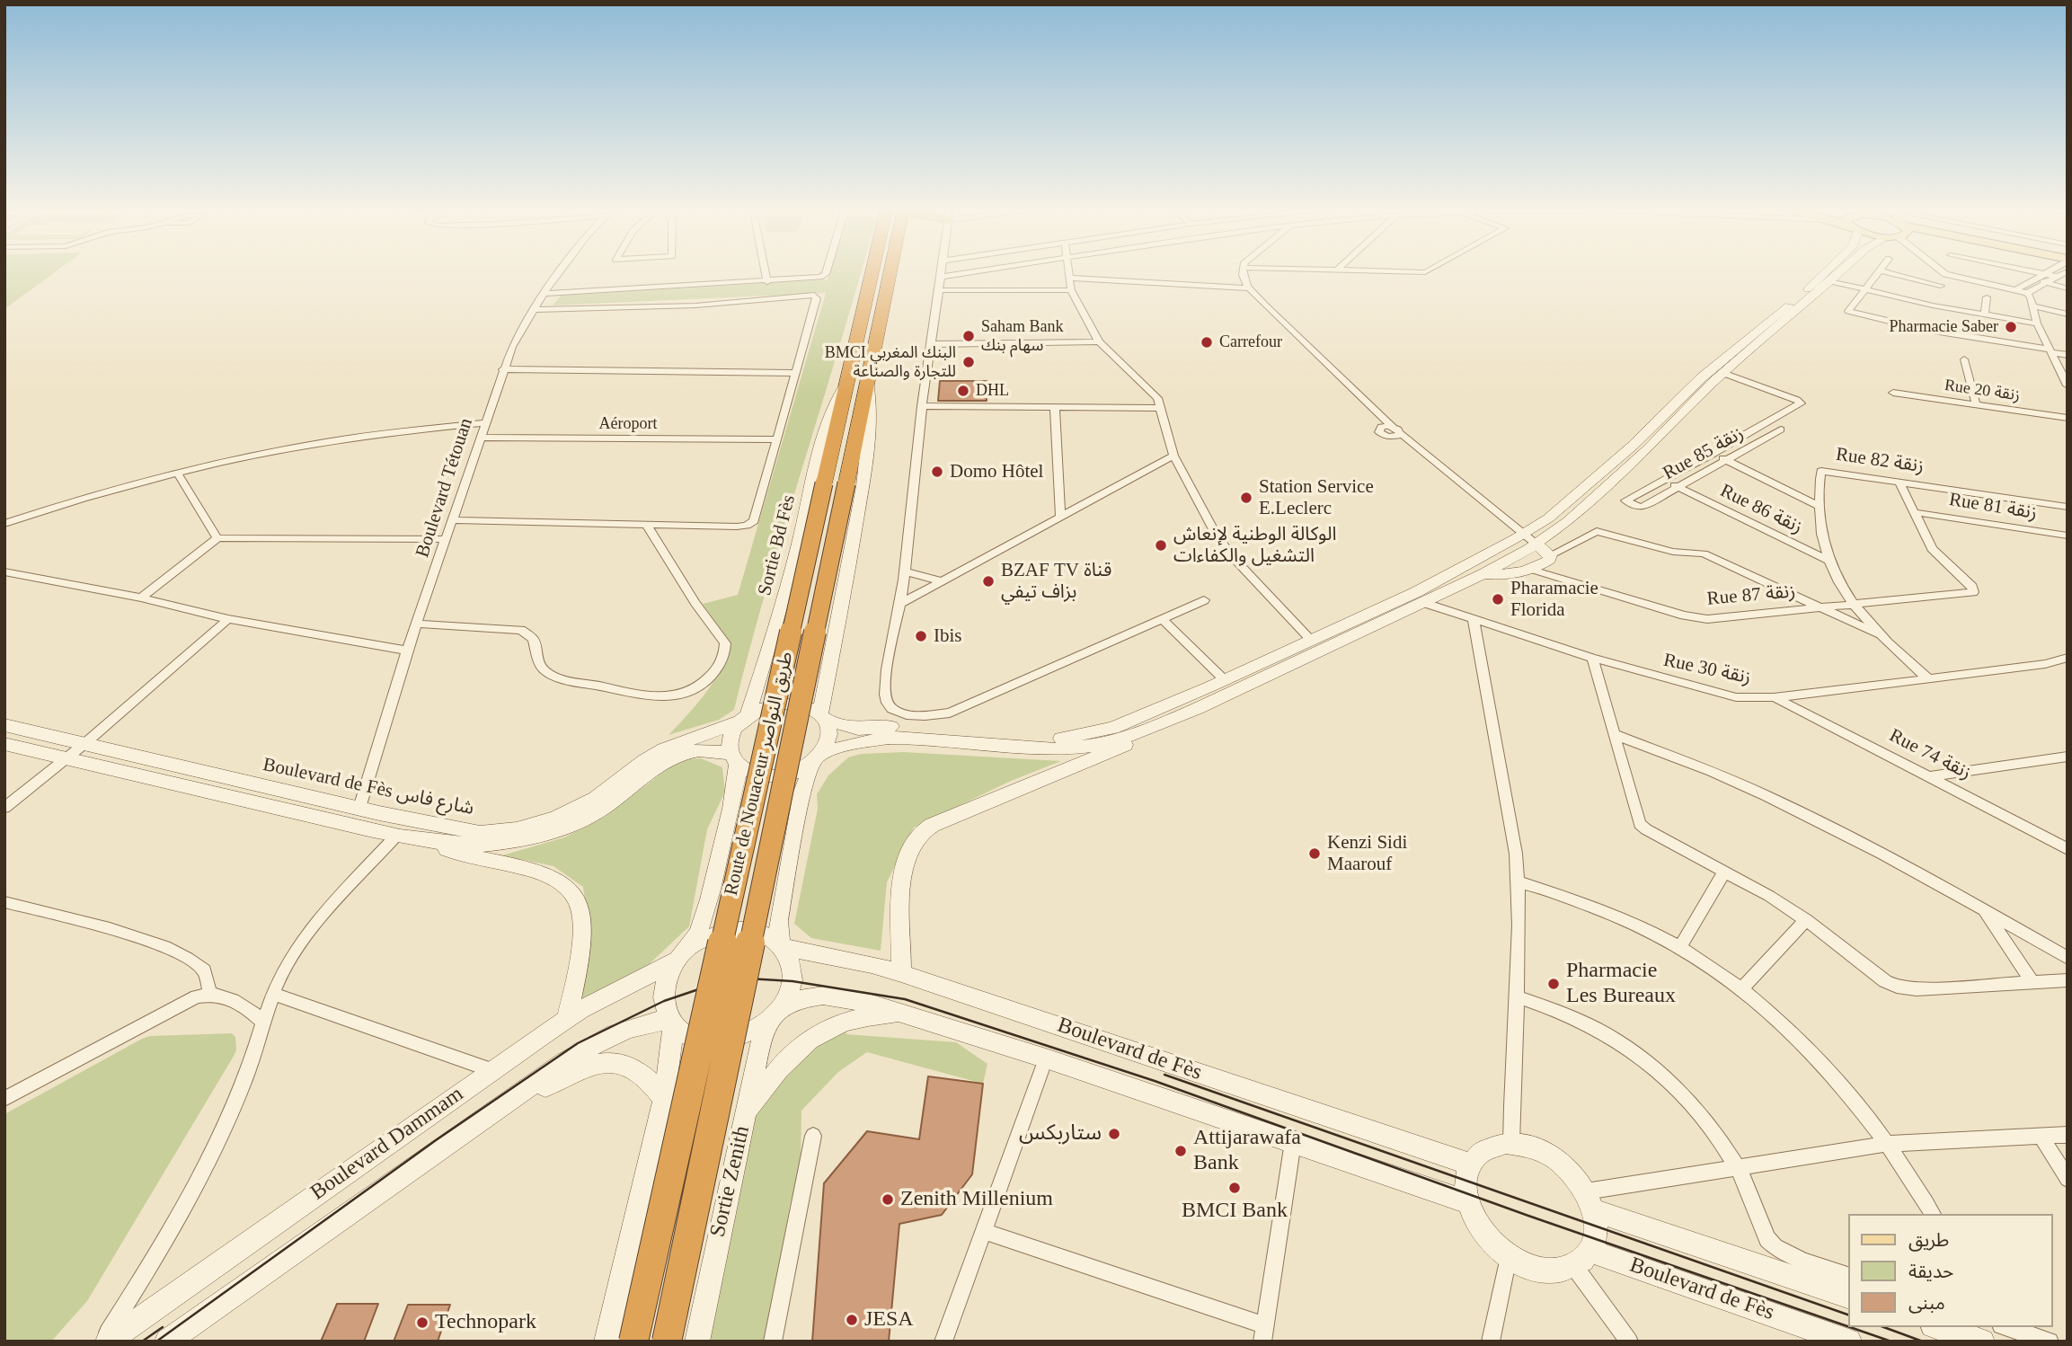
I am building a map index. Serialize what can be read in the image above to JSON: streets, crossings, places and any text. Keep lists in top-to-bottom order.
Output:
{
  "streets": {
    "highway": ["Route de Nouaceur طريق النواصر"],
    "main road": [
      "Sortie Bd Fès",
      "Boulevard de Fès شارع فاس",
      "Boulevard de Fès",
      "Boulevard Dammam",
      "Sortie Zenith"
    ],
    "street": [
      "Rue 20 زنقة",
      "Aéroport",
      "Rue 85 زنقة",
      "Rue 82 زنقة",
      "Boulevard Tétouan",
      "Rue 81 زنقة",
      "Rue 86 زنقة",
      "Rue 87 زنقة",
      "Rue 30 زنقة",
      "Rue 74 زنقة"
    ]
  },
  "crossings": [
    ["Aéroport", "Boulevard Tétouan"],
    ["Rue 85 زنقة", "Rue 86 زنقة"],
    ["Rue 82 زنقة", "Rue 86 زنقة"],
    ["Rue 82 زنقة", "Rue 87 زنقة"],
    ["Rue 82 زنقة", "Rue 30 زنقة"],
    ["Boulevard Tétouan", "Boulevard de Fès شارع فاس"],
    ["Rue 81 زنقة", "Rue 87 زنقة"],
    ["Sortie Bd Fès", "Route de Nouaceur طريق النواصر"],
    ["Sortie Bd Fès", "Boulevard de Fès شارع فاس"],
    ["Rue 30 زنقة", "Rue 74 زنقة"],
    ["Boulevard de Fès", "Boulevard Dammam"],
    ["Boulevard de Fès", "Sortie Zenith"],
    ["Boulevard Dammam", "Sortie Zenith"]
  ],
  "places": [
    "Pharmacie Saber",
    "Saham Bank سهام بنك",
    "Carrefour",
    "BMCI البنك المغربي للتجارة والصناعة",
    "DHL",
    "Domo Hôtel",
    "Station Service E.Leclerc",
    "الوكالة الوطنية لإنعاش التشغيل والكفاءات",
    "BZAF TV قناة بزاف تيفي",
    "Pharamacie Florida",
    "Ibis",
    "Kenzi Sidi Maarouf",
    "Pharmacie Les Bureaux",
    "ستاربكس",
    "Attijarawafa Bank",
    "BMCI Bank",
    "Zenith Millenium",
    "JESA",
    "Technopark"
  ],
  "legend": ["طريق", "حديقة", "مبنى"]
}
